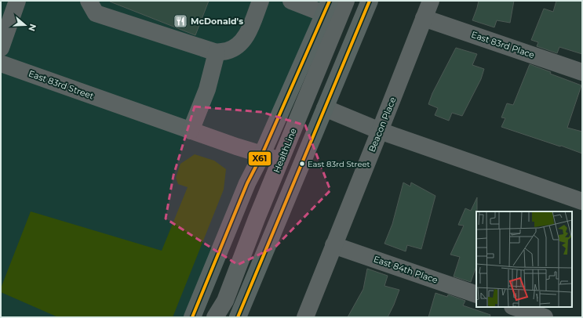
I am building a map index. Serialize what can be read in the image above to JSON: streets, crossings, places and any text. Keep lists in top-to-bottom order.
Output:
{
  "streets": {
    "street": [
      "East 83rd Place",
      "East 83rd Street",
      "Beacon Place",
      "HealthLine",
      "East 84th Place"
    ]
  },
  "crossings": [
    ["East 83rd Place", "Beacon Place"],
    ["East 83rd Street", "HealthLine"],
    ["Beacon Place", "East 84th Place"]
  ],
  "places": {
    "restaurant": ["McDonald's"],
    "other": ["East 83rd Street"]
  },
  "lines": ["transit line X61"],
  "north": "right"
}
